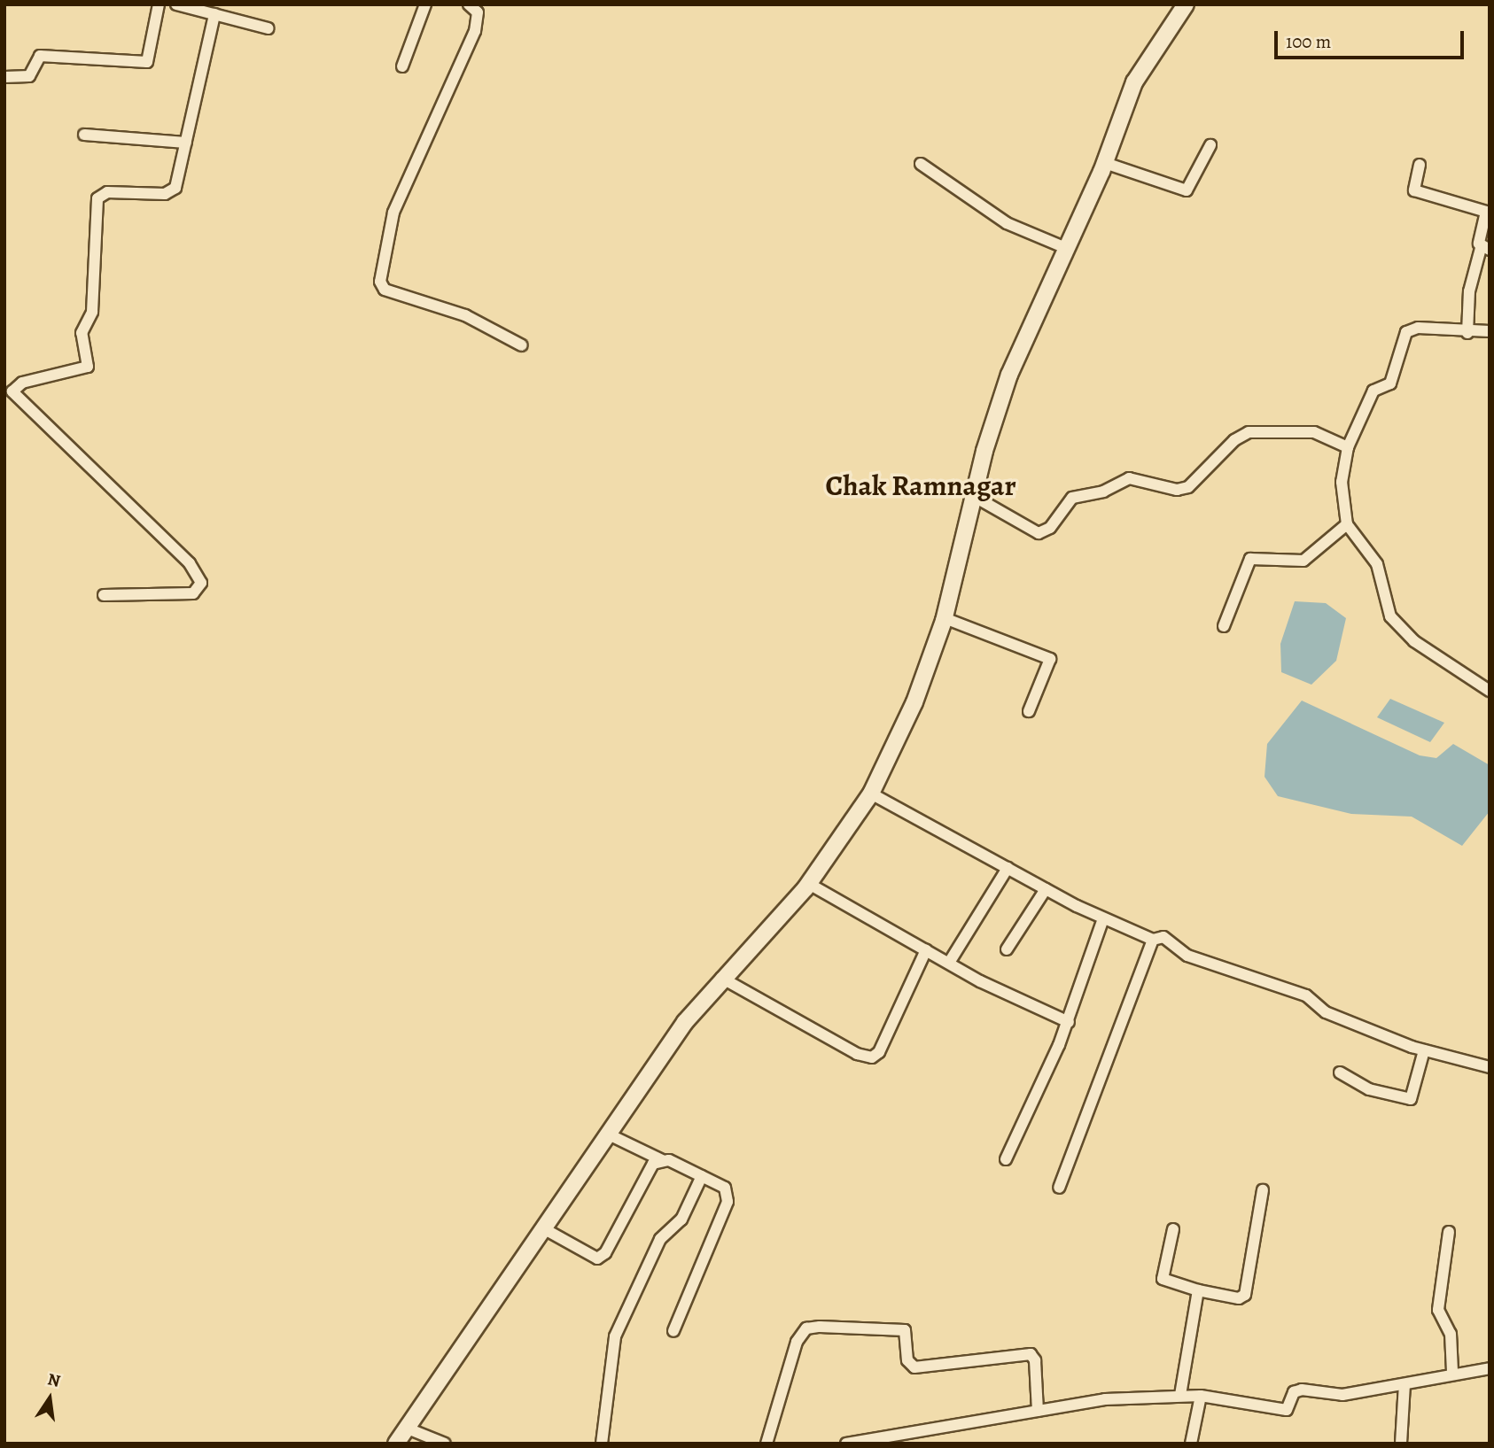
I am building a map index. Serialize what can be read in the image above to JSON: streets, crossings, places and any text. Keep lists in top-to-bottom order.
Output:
{
  "districts": ["Chak Ramnagar"],
  "scale_bar": "100 m",
  "north": "top"
}
